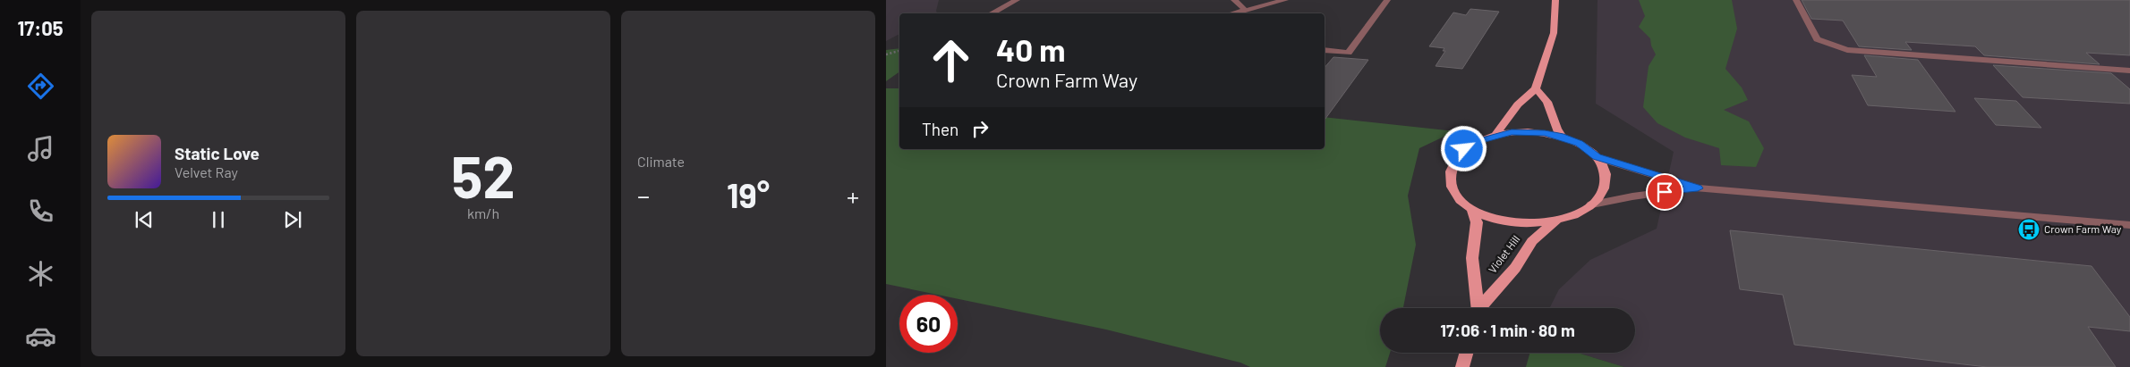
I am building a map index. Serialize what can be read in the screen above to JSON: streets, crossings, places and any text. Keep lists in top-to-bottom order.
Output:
{
  "streets": {
    "main road": ["Violet Hill"]
  },
  "places": {
    "bus stop": ["Crown Farm Way"]
  },
  "page": {
    "tabs": "17:05",
    "tile": [
      ["52", "km/h"],
      "Climate"
    ],
    "turn": ["40 m", "Crown Farm Way"],
    "then": "Then",
    "song": ["Static Love", "Velvet Ray"],
    "heat": ["−", "19°", "+"],
    "limit": "60",
    "trip": "17:06 · 1 min · 80 m"
  }
}
